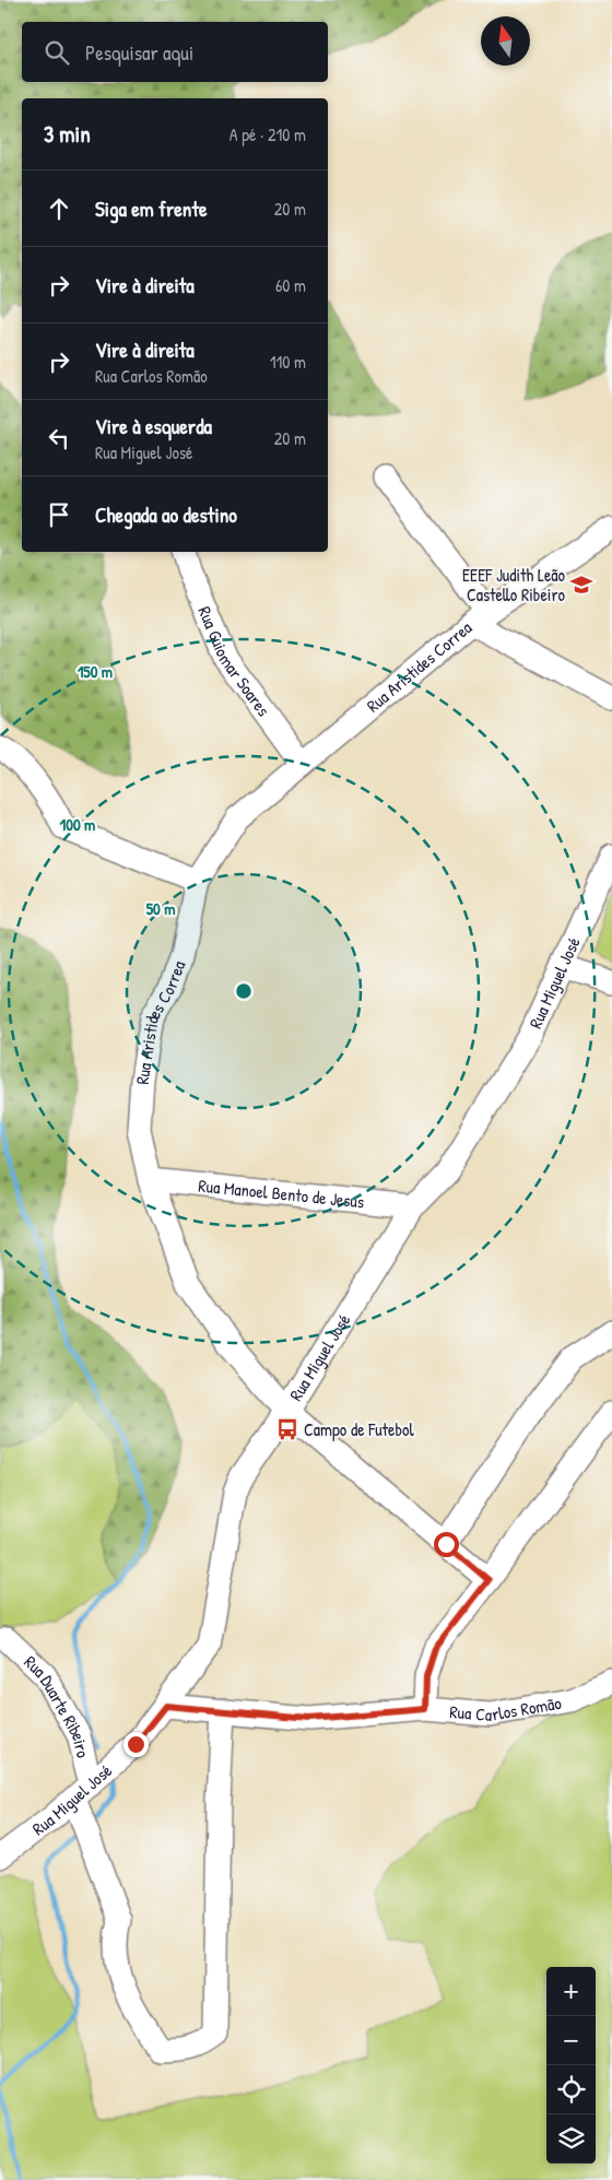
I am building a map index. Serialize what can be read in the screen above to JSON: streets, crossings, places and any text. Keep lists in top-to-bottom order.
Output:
{
  "streets": {
    "street": [
      "Rua Guiomar Soares",
      "Rua Aristides Correa",
      "Rua Miguel José",
      "Rua Manoel Bento de Jesus",
      "Rua Carlos Romão",
      "Rua Duarte Ribeiro"
    ]
  },
  "crossings": [
    ["Rua Guiomar Soares", "Rua Aristides Correa"],
    ["Rua Aristides Correa", "Rua Miguel José"],
    ["Rua Aristides Correa", "Rua Manoel Bento de Jesus"],
    ["Rua Miguel José", "Rua Manoel Bento de Jesus"],
    ["Rua Miguel José", "Rua Carlos Romão"],
    ["Rua Miguel José", "Rua Duarte Ribeiro"],
    ["Rua Carlos Romão", "Rua Duarte Ribeiro"]
  ],
  "places": {
    "school or university": ["EEEF Judith Leão Castello Ribeiro"],
    "bus stop": ["Campo de Futebol"]
  },
  "north": "top",
  "page": {
    "search": "Pesquisar aqui",
    "heading": ["3 min", "A pé · 210 m"],
    "list": [
      ["Siga em frente", "20 m"],
      ["Vire à direita", "60 m"],
      ["Vire à direita", "Rua Carlos Romão", "110 m"],
      ["Vire à esquerda", "Rua Miguel José", "20 m"],
      "Chegada ao destino"
    ],
    "map_buttons": ["+", "−"]
  },
  "rings": ["150 m", "100 m", "50 m"]
}
